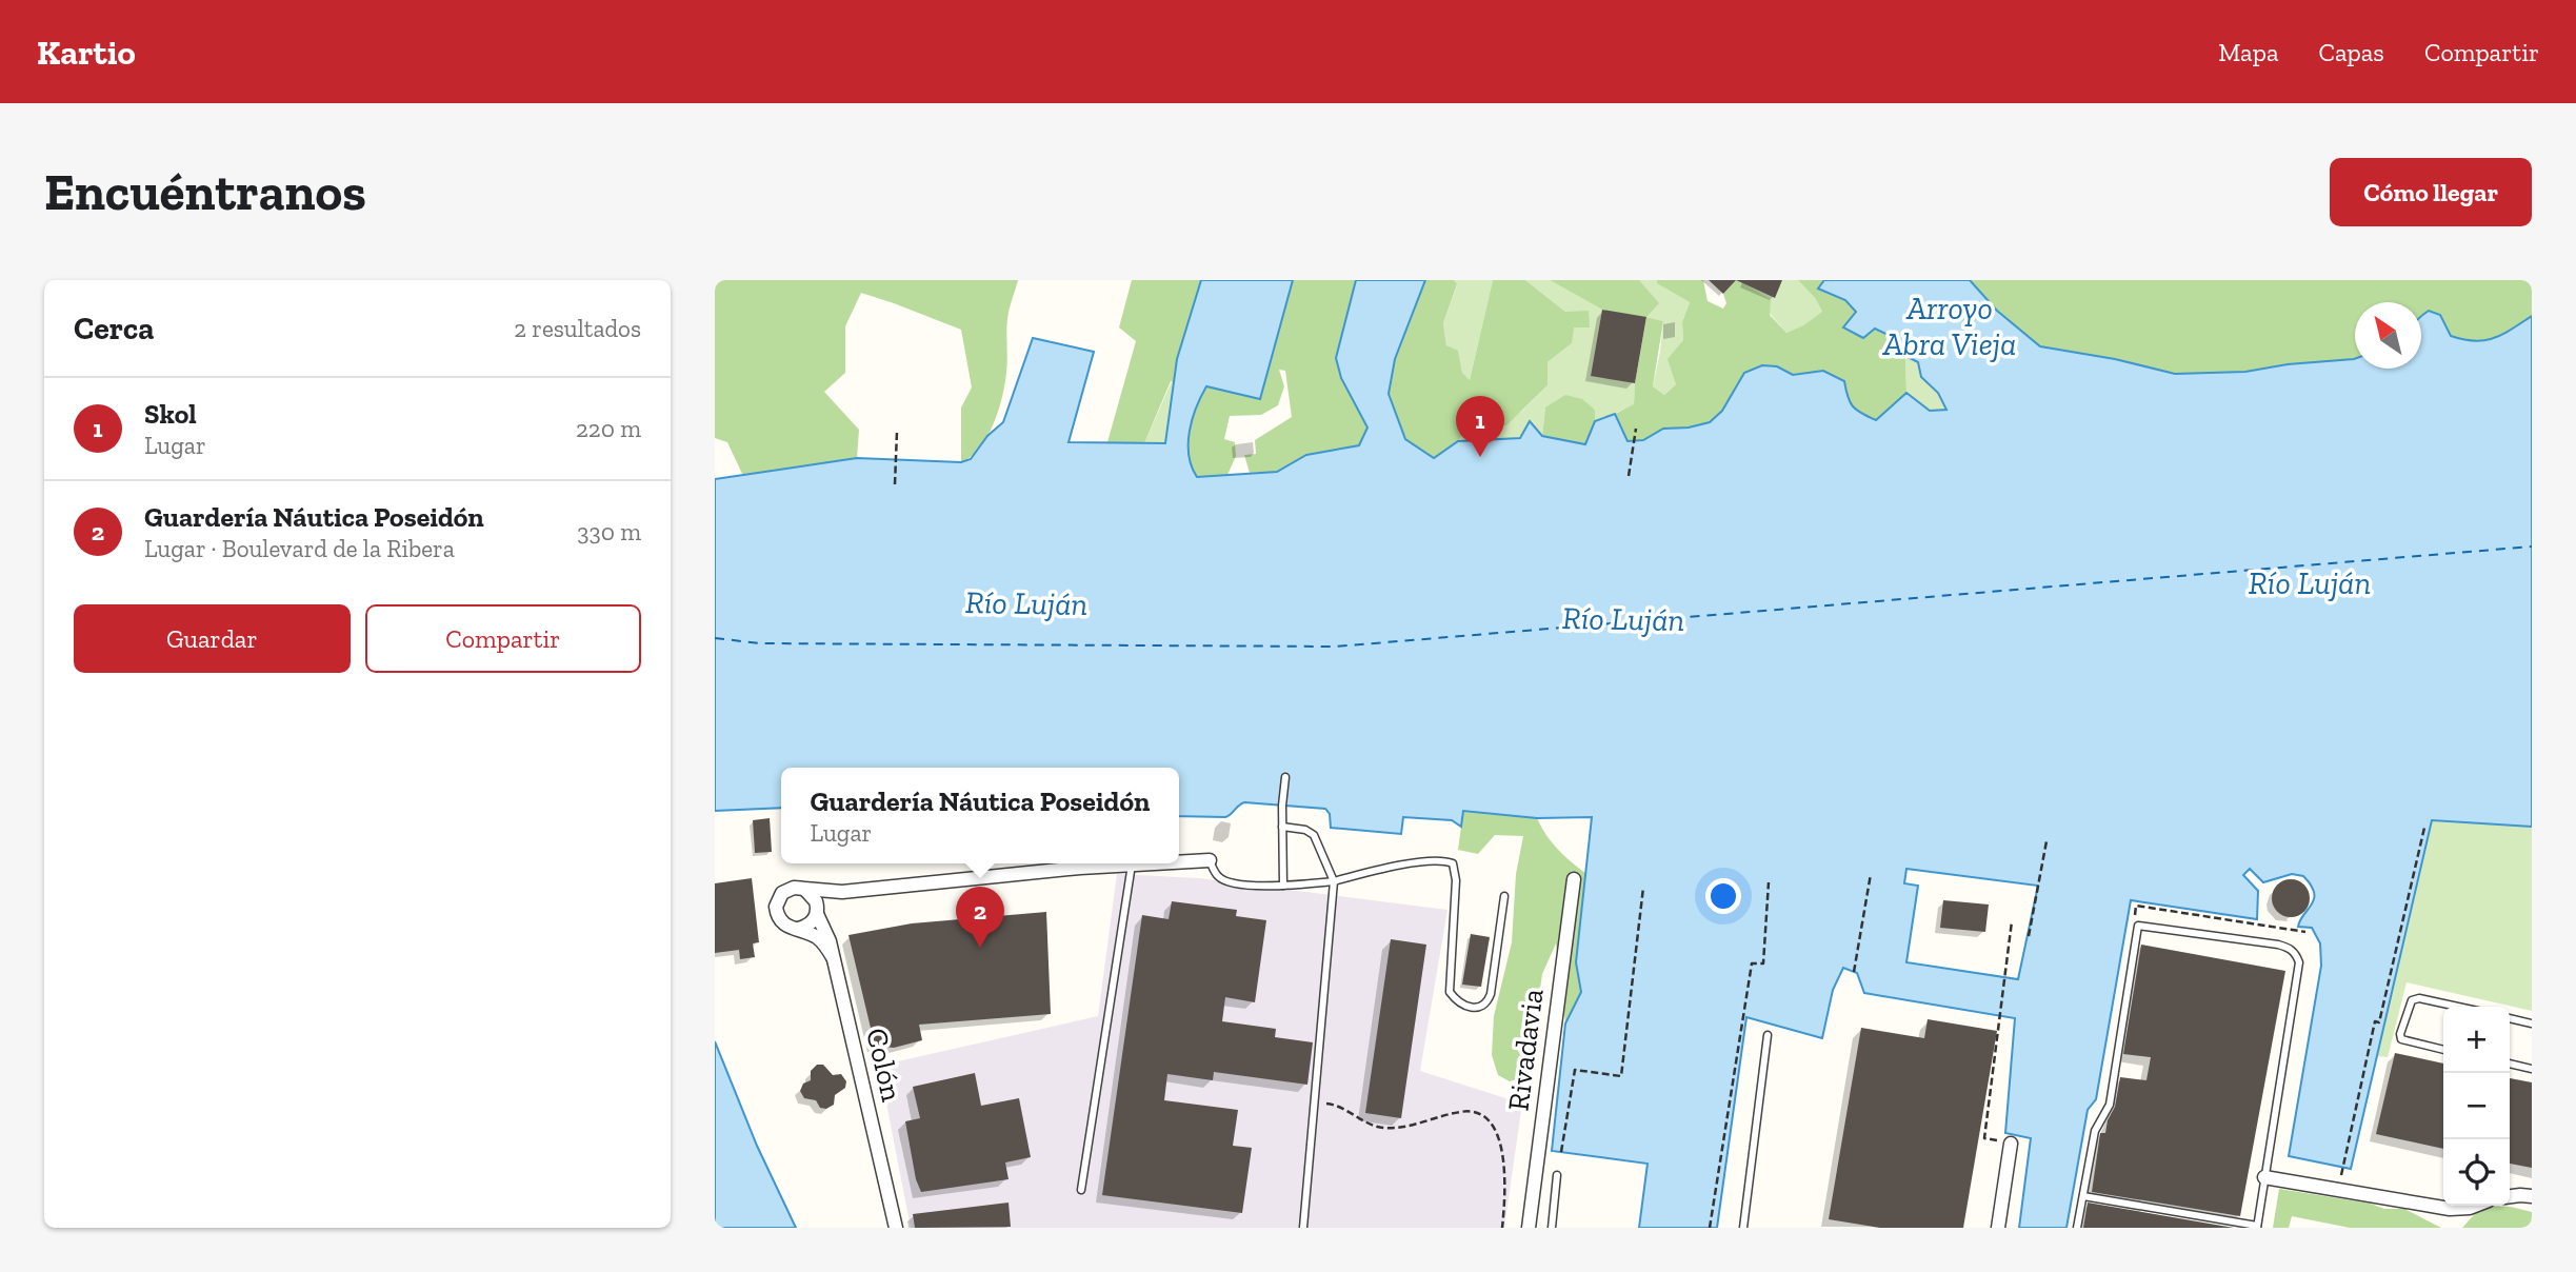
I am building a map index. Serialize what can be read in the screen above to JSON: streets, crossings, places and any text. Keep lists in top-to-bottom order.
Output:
{
  "streets": {
    "street": ["Rivadavia", "Colón"]
  },
  "water": ["Arroyo Abra Vieja", "Río Luján"],
  "north": "top left",
  "page": {
    "header": "Kartio",
    "nav": ["Mapa", "Capas", "Compartir"],
    "buttons": [
      "Cómo llegar",
      ["Guardar", "Compartir"]
    ],
    "title": "Encuéntranos",
    "heading": ["Cerca", "2 resultados"],
    "list": [
      {
        "mark": "1",
        "name": "Skol",
        "note": "Lugar",
        "value": "220 m"
      },
      {
        "mark": "2",
        "name": "Guardería Náutica Poseidón",
        "note": "Lugar · Boulevard de la Ribera",
        "value": "330 m"
      }
    ],
    "pins": ["1", "2"],
    "popup": ["Guardería Náutica Poseidón", "Lugar"],
    "map_buttons": ["+", "−"]
  }
}
